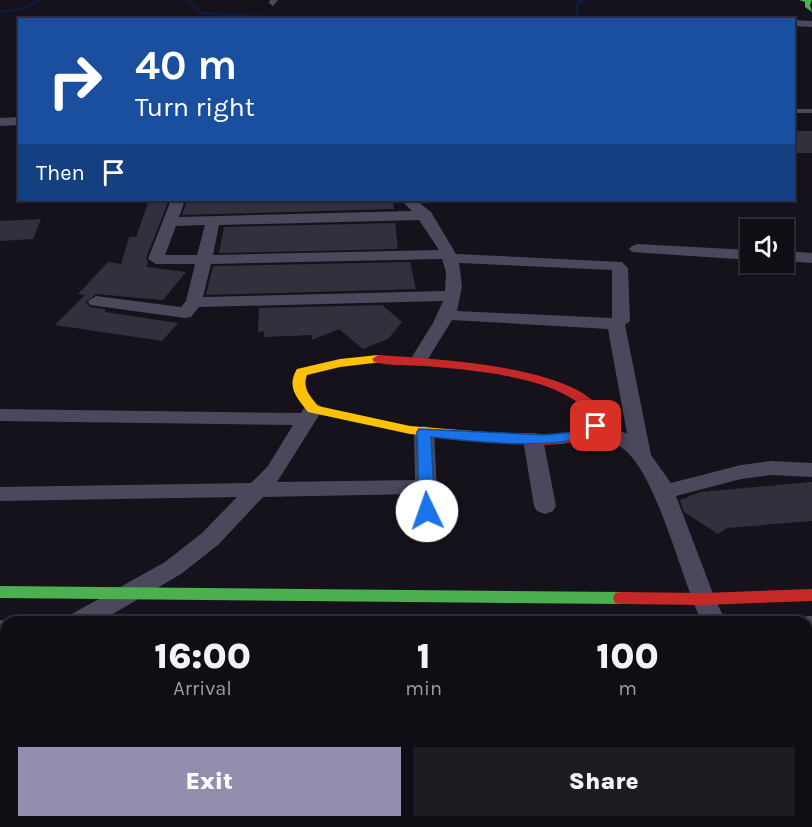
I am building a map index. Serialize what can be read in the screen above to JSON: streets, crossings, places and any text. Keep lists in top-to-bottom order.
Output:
{
  "page": {
    "turn": ["40 m", "Turn right"],
    "then": "Then",
    "eta": [
      "16:00",
      "Arrival",
      "1",
      "min",
      "100",
      "m"
    ],
    "buttons": ["Exit", "Share"]
  }
}
